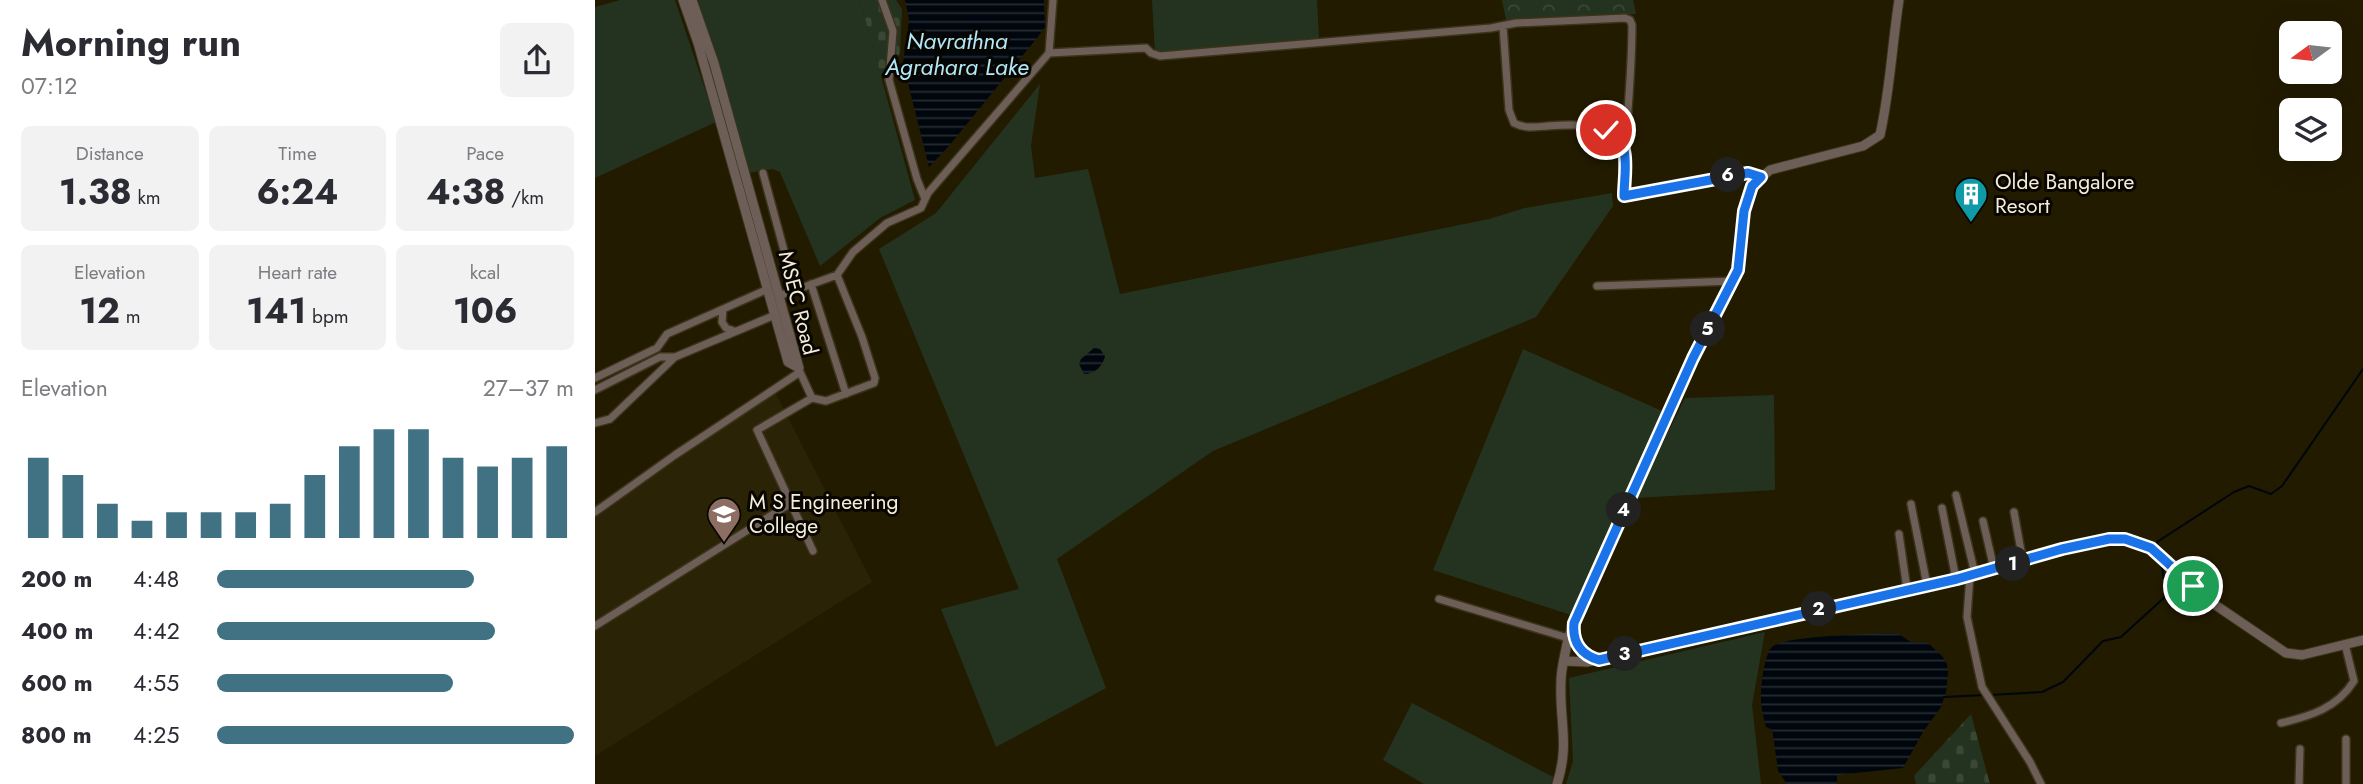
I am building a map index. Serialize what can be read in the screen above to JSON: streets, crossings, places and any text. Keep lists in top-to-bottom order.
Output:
{
  "streets": {
    "street": ["MSEC Road"]
  },
  "water": ["Navrathna Agrahara Lake"],
  "places": {
    "building": ["Olde Bangalore Resort"],
    "school or university": ["M S Engineering College"]
  },
  "north": "left",
  "page": {
    "heading": ["Morning run", "07:12"],
    "stats": [
      ["Distance", "1.38 km"],
      ["Time", "6:24"],
      ["Pace", "4:38 /km"],
      ["Elevation", "12 m"],
      ["Heart rate", "141 bpm"],
      ["kcal", "106"]
    ],
    "pins": [
      "6",
      "5",
      "4",
      "1",
      "2",
      "3"
    ],
    "chart": ["Elevation", "27–37 m"],
    "list": [
      {
        "name": "200 m",
        "note": "4:48"
      },
      {
        "name": "400 m",
        "note": "4:42"
      },
      {
        "name": "600 m",
        "note": "4:55"
      },
      {
        "name": "800 m",
        "note": "4:25"
      }
    ]
  }
}
